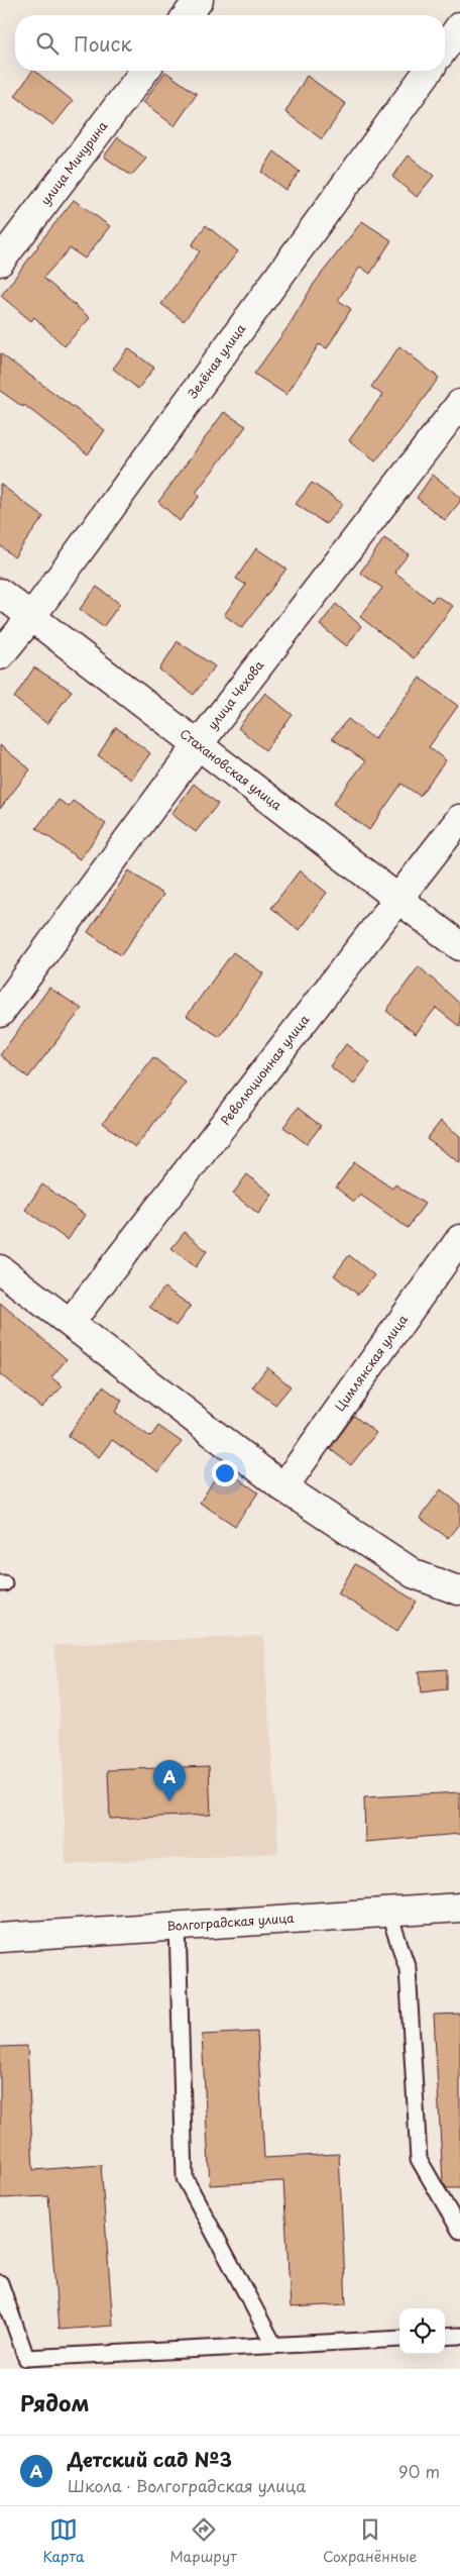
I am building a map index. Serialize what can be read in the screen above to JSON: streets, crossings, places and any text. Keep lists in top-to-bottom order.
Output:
{
  "streets": {
    "street": [
      "улица Мичурина",
      "Зелёная улица",
      "улица Чехова",
      "Стахановская улица",
      "Революционная улица",
      "Цимлянская улица",
      "Волгоградская улица"
    ]
  },
  "crossings": [
    ["Зелёная улица", "Стахановская улица"],
    ["улица Чехова", "Стахановская улица"],
    ["Стахановская улица", "Революционная улица"]
  ],
  "page": {
    "search": "Поиск",
    "pins": "A",
    "heading": "Рядом",
    "list": [
      {
        "mark": "A",
        "name": "Детский сад №3",
        "note": "Школа · Волгоградская улица",
        "value": "90 m"
      }
    ],
    "nav": ["Карта", "Маршрут", "Сохранённые"]
  }
}
